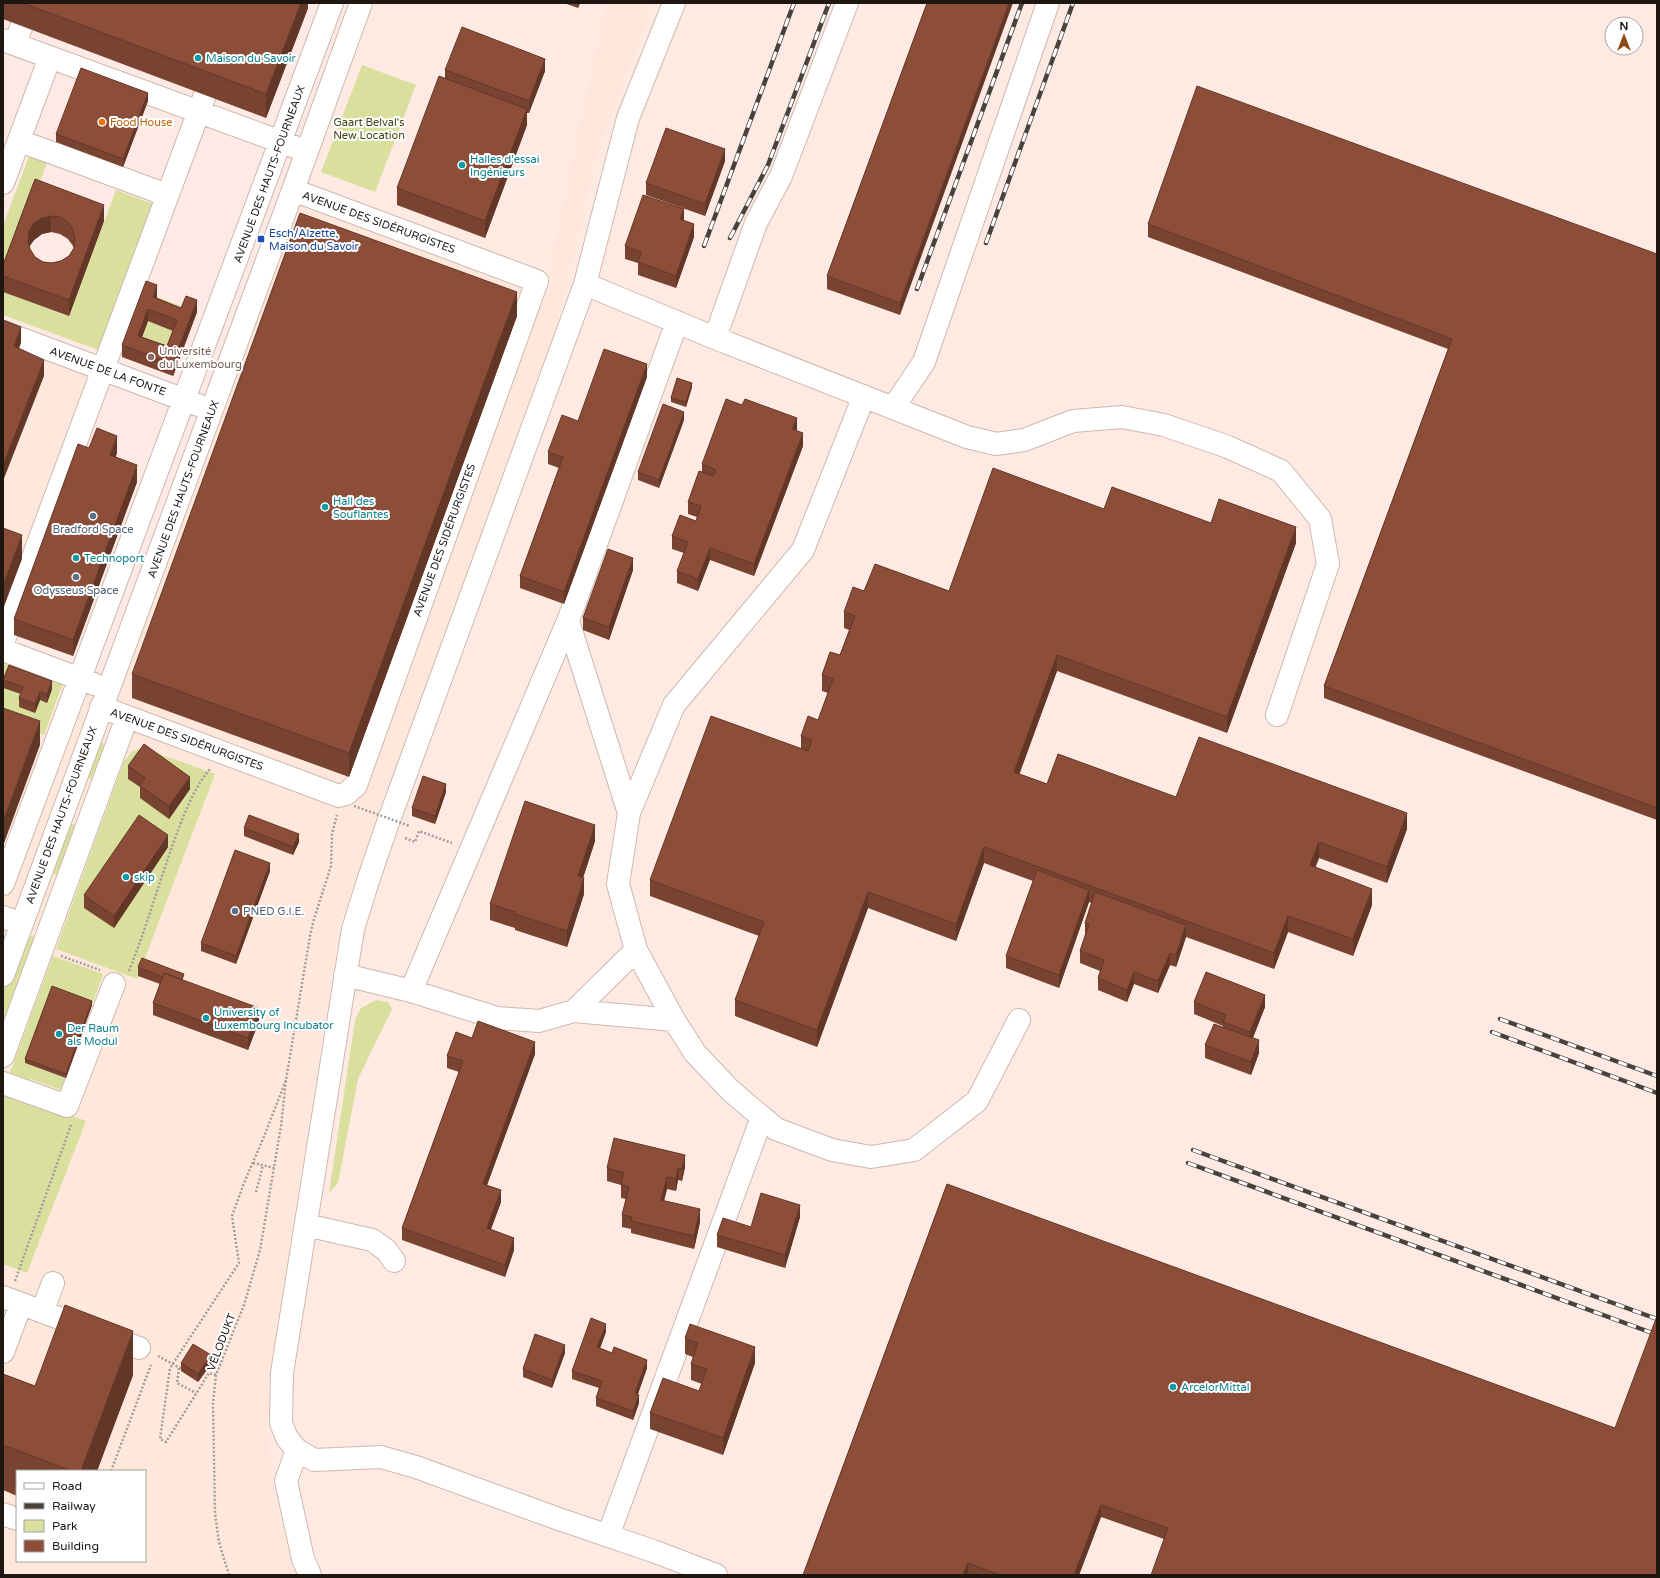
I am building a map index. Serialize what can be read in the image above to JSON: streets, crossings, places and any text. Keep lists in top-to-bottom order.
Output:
{
  "streets": {
    "street": ["AVENUE DES HAUTS-FOURNEAUX", "AVENUE DES SIDÉRURGISTES", "AVENUE DE LA FONTE"],
    "path": ["VËLODUKT"]
  },
  "crossings": [
    ["AVENUE DES HAUTS-FOURNEAUX", "AVENUE DES SIDÉRURGISTES"],
    ["AVENUE DES HAUTS-FOURNEAUX", "AVENUE DE LA FONTE"]
  ],
  "parks": ["Gaart Belval's New Location"],
  "places": {
    "other": [
      "Maison du Savoir",
      "Food House",
      "Halles d'essai Ingénieurs",
      "Université du Luxembourg",
      "Hall des Souflantes",
      "Bradford Space",
      "Technoport",
      "Odysseus Space",
      "skip",
      "PNED G.I.E.",
      "University of Luxembourg Incubator",
      "Der Raum als Modul",
      "ArcelorMittal"
    ],
    "transit": ["Esch/Alzette, Maison du Savoir"]
  },
  "legend": [
    "Road",
    "Railway",
    "Park",
    "Building"
  ],
  "north": "top"
}
